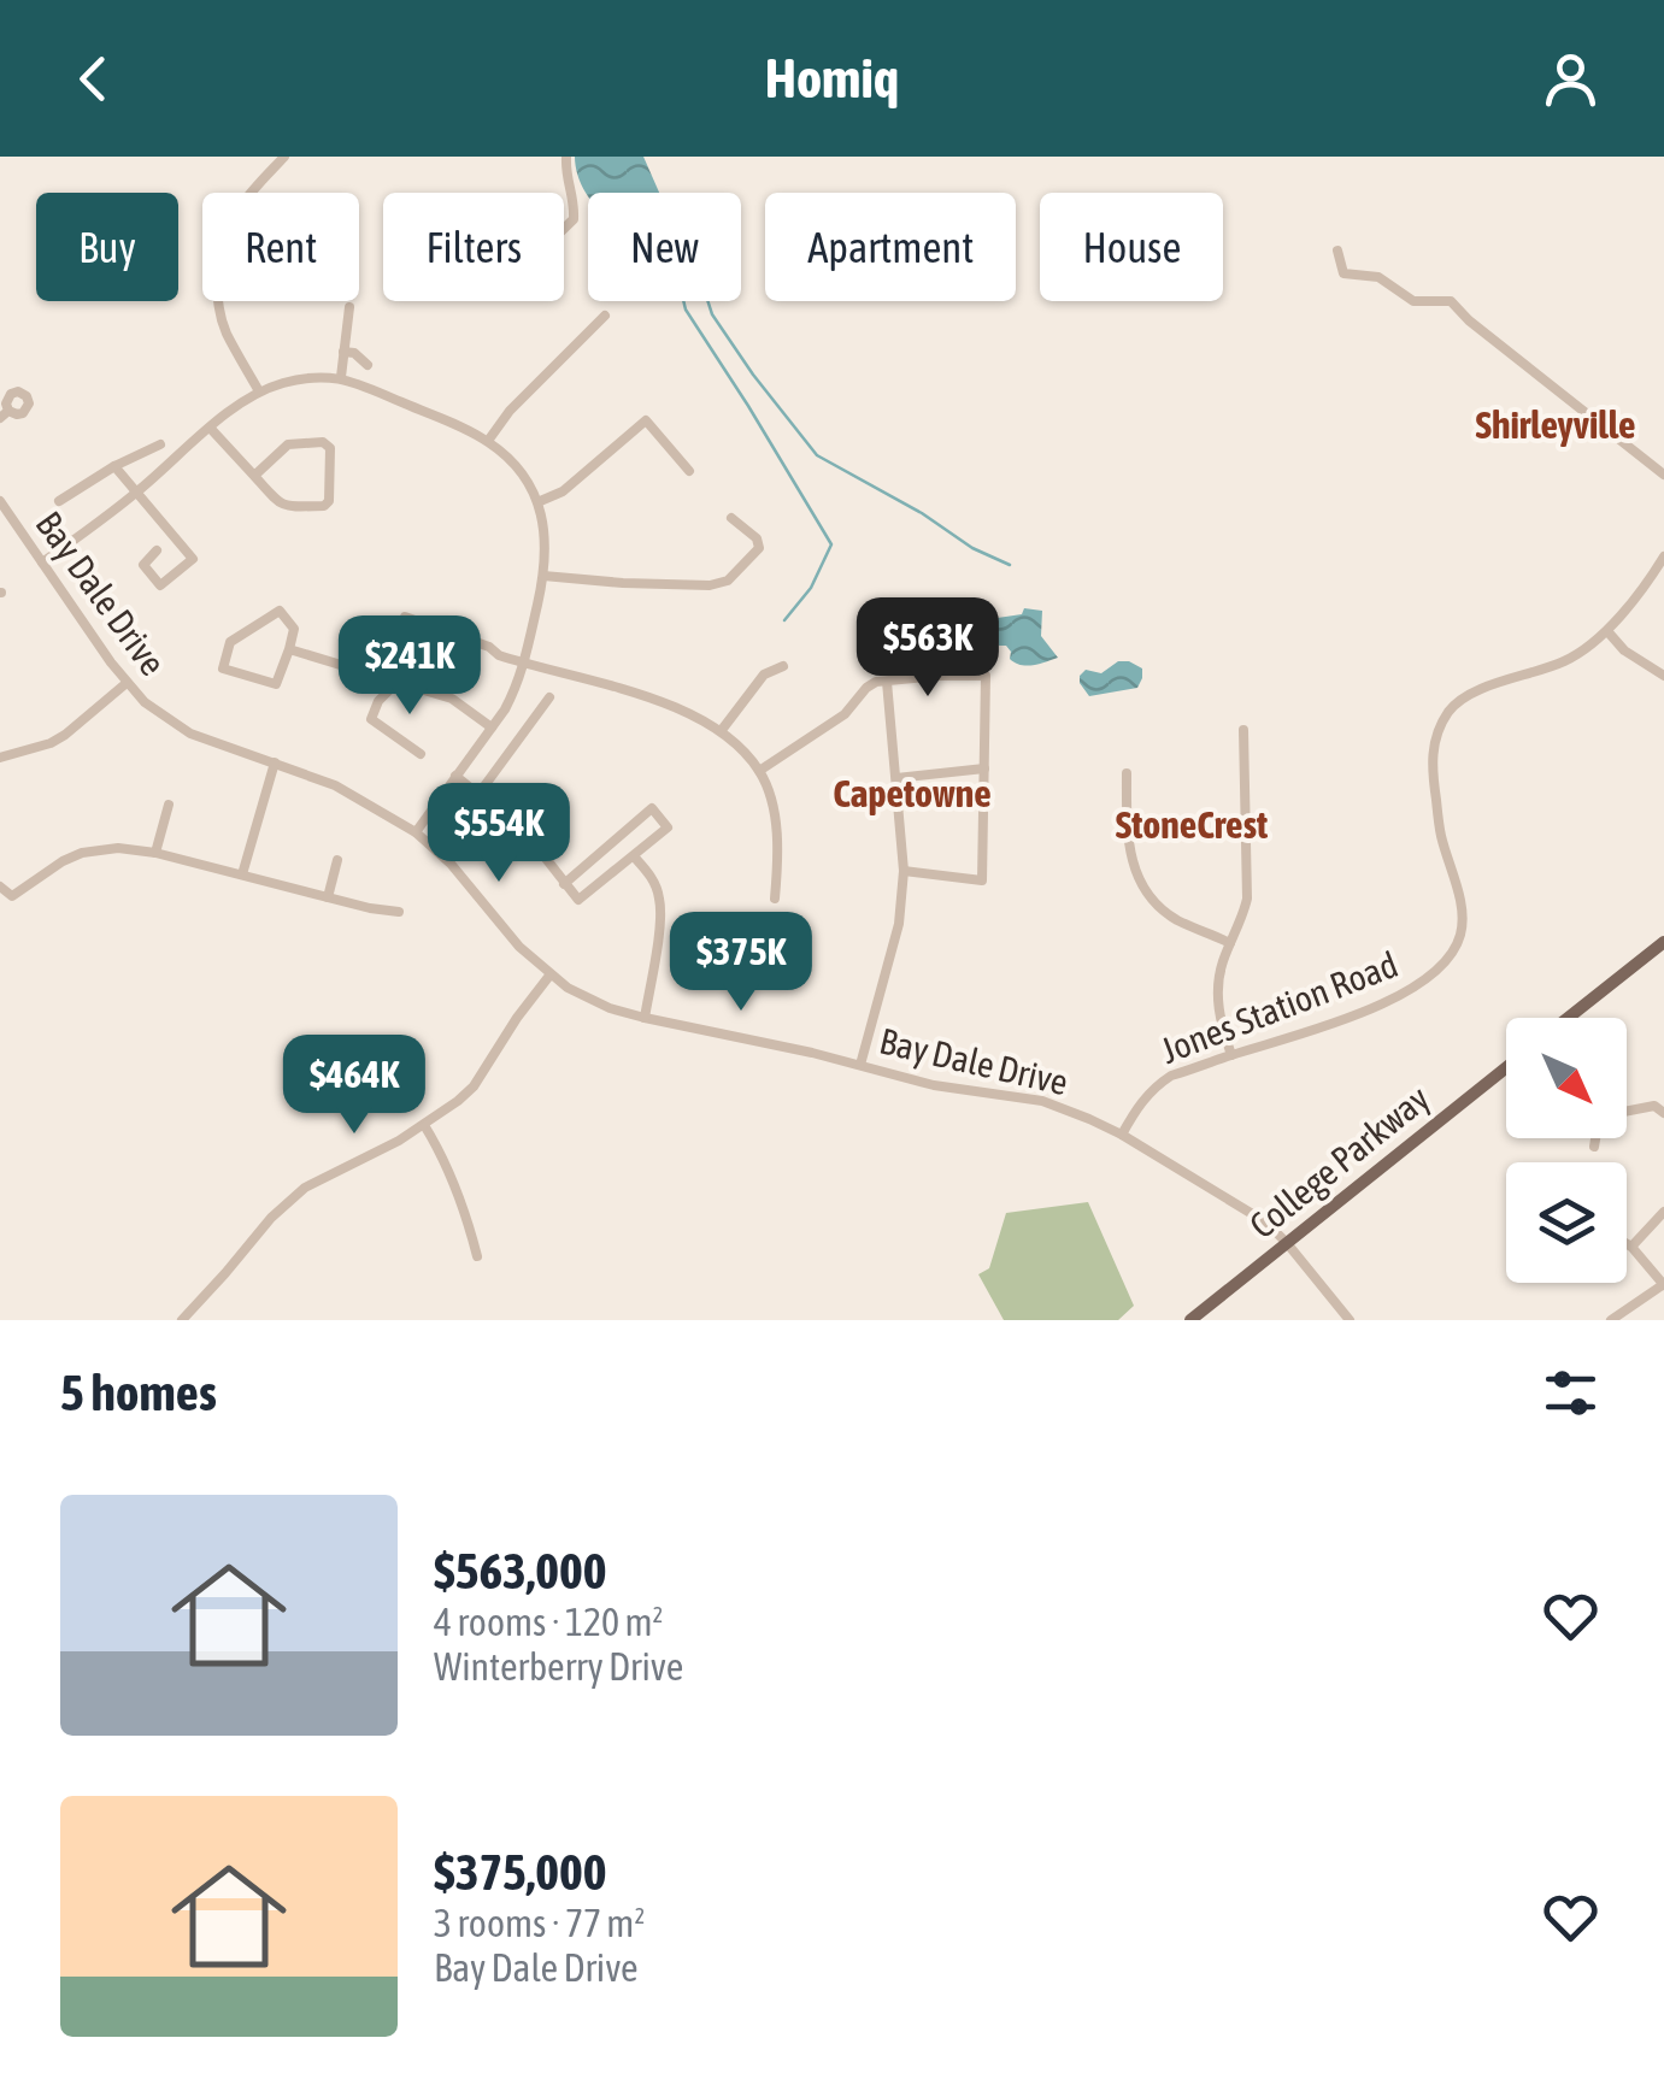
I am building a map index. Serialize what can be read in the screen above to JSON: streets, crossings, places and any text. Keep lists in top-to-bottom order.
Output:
{
  "streets": {
    "main road": ["College Parkway"],
    "street": ["Bay Dale Drive", "Jones Station Road"]
  },
  "crossings": [
    ["Bay Dale Drive", "Jones Station Road"],
    ["Bay Dale Drive", "College Parkway"]
  ],
  "districts": ["Shirleyville", "Capetowne", "StoneCrest"],
  "north": "bottom right",
  "page": {
    "header": "Homiq",
    "chip": [
      "Buy",
      "Rent",
      "Filters",
      "New",
      "Apartment",
      "House"
    ],
    "price": [
      "$563K",
      "$241K",
      "$554K",
      "$375K",
      "$464K"
    ],
    "heading": "5 homes",
    "list": [
      {
        "name": "$563,000",
        "note": "4 rooms · 120 m² · Winterberry Drive"
      },
      {
        "name": "$375,000",
        "note": "3 rooms · 77 m² · Bay Dale Drive"
      }
    ]
  }
}
